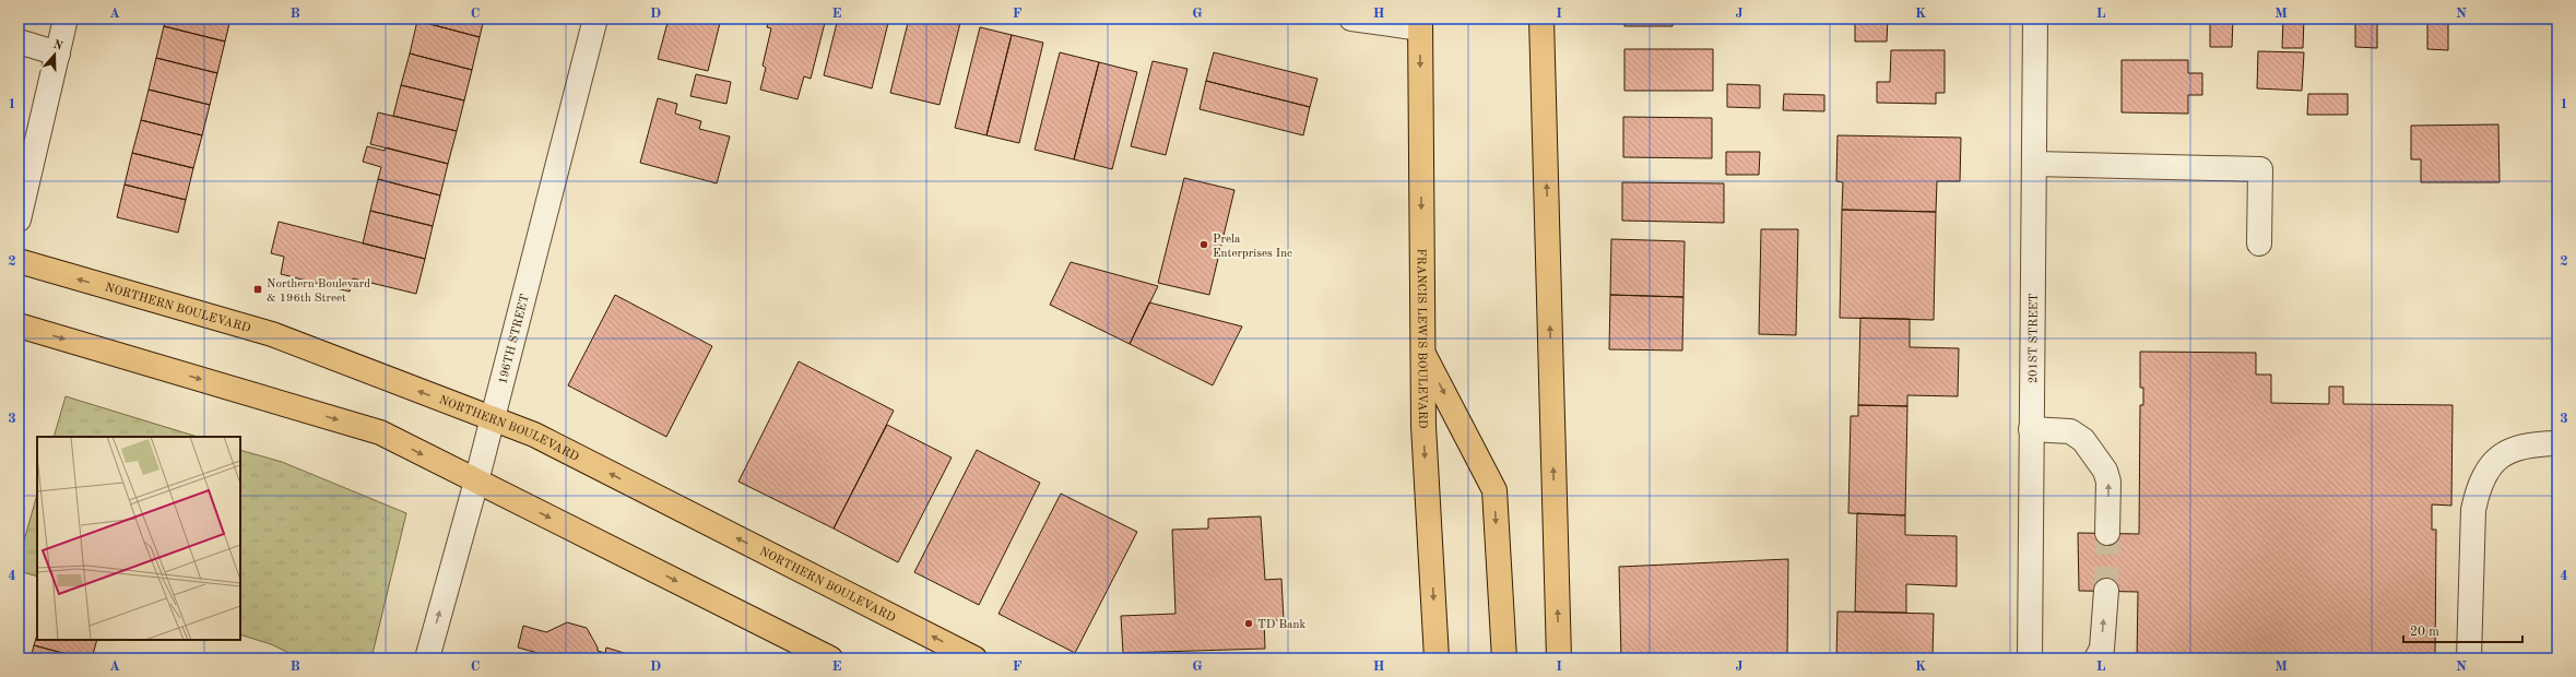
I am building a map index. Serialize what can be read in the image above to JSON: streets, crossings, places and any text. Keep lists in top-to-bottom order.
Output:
{
  "streets": {
    "main road": ["NORTHERN BOULEVARD", "FRANCIS LEWIS BOULEVARD"],
    "street": ["196TH STREET", "201ST STREET"]
  },
  "crossings": [
    ["NORTHERN BOULEVARD", "196TH STREET"]
  ],
  "places": {
    "other": ["Prela Enterprises Inc", "TD Bank"],
    "transit": ["Northern Boulevard & 196th Street"]
  },
  "scale_bar": "20 m",
  "north": "top",
  "grid": {
    "columns": [
      "A",
      "B",
      "C",
      "D",
      "E",
      "F",
      "G",
      "H",
      "I",
      "J",
      "K",
      "L",
      "M",
      "N"
    ],
    "rows": [
      "1",
      "2",
      "3",
      "4"
    ]
  }
}
